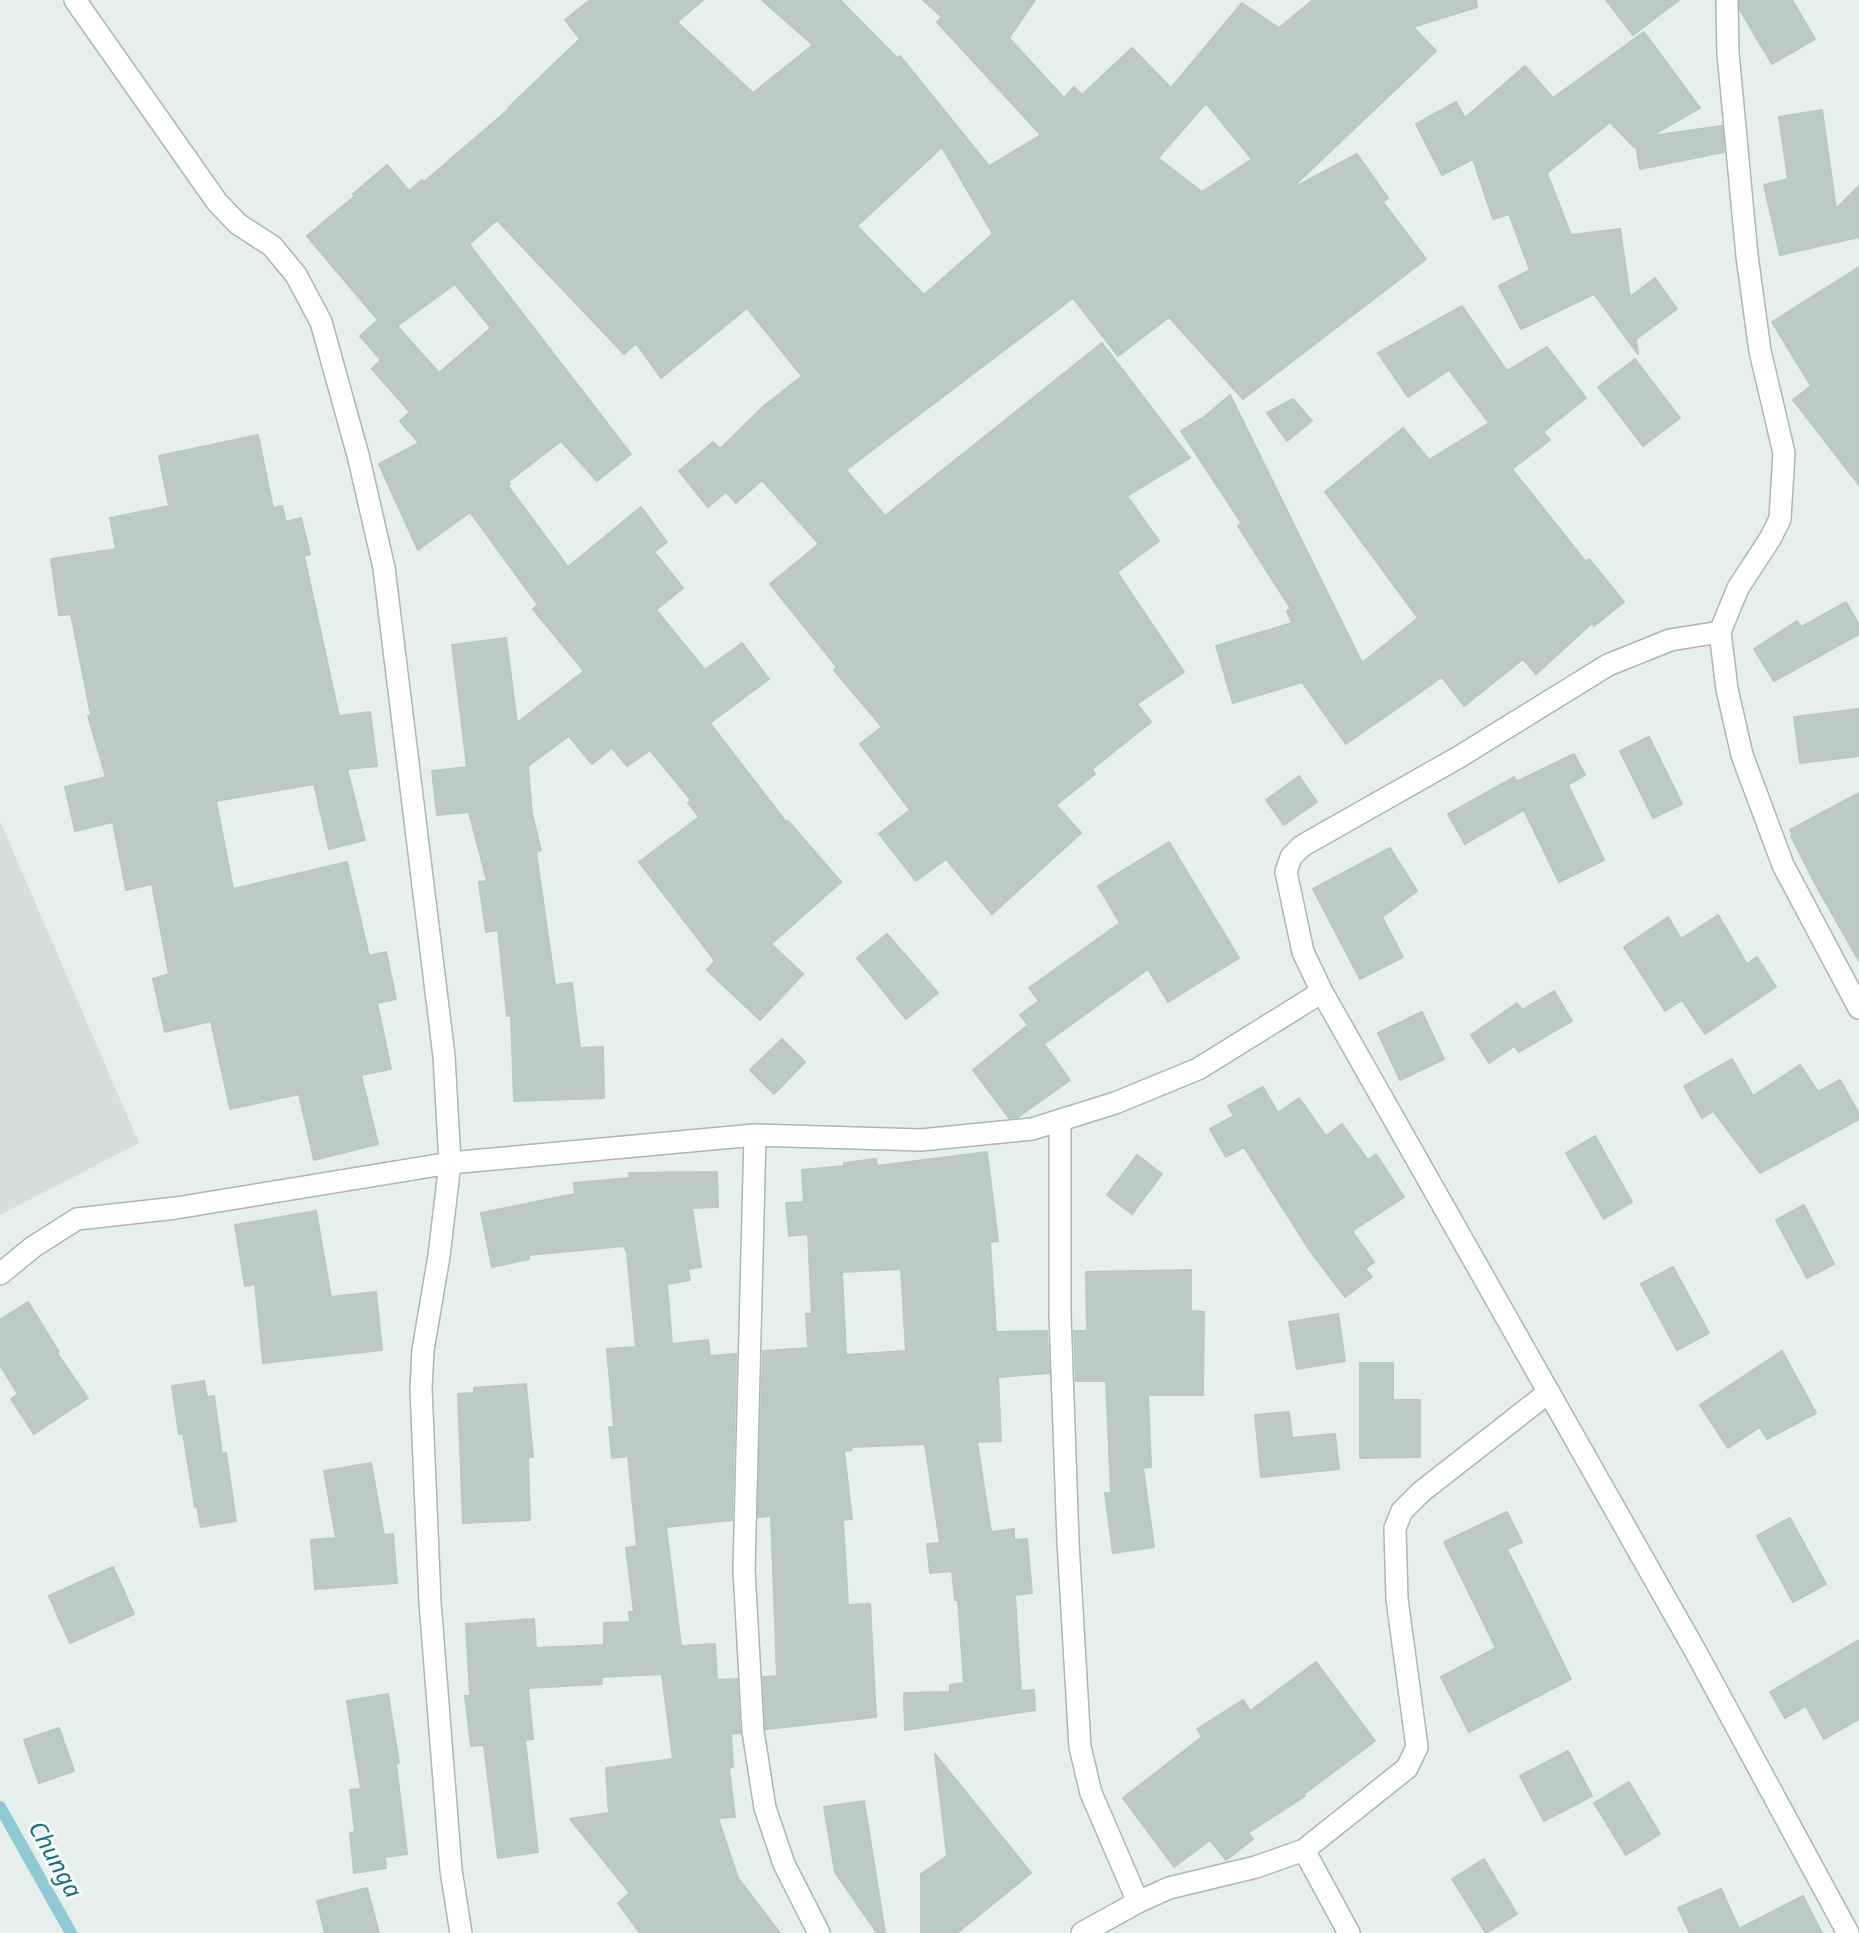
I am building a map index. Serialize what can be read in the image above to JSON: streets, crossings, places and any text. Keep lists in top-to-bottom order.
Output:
{
  "water": ["Chunga"]
}
